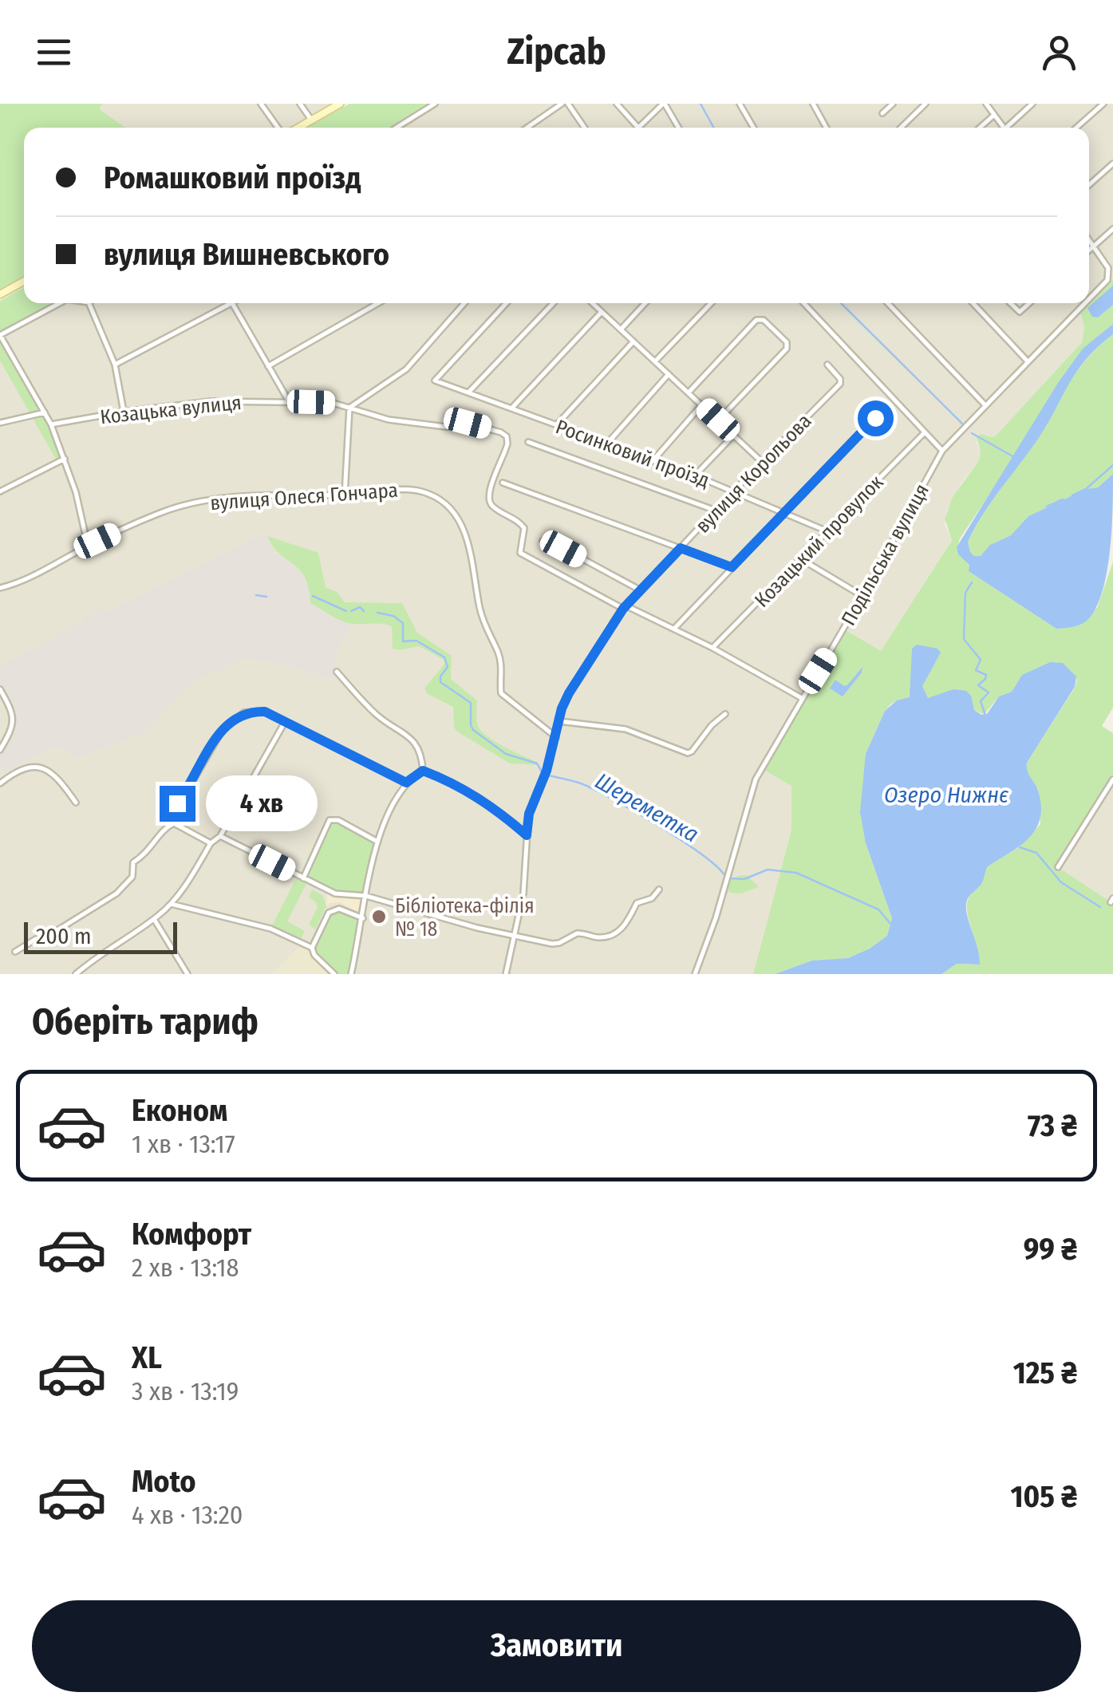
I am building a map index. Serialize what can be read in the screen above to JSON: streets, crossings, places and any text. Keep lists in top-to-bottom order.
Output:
{
  "streets": {
    "street": [
      "Козацька вулиця",
      "Росинковий проїзд",
      "вулиця Корольова",
      "вулиця Олеся Гончара",
      "Козацький провулок",
      "Подільська вулиця"
    ]
  },
  "crossings": [
    ["Козацька вулиця", "вулиця Корольова"],
    ["Козацька вулиця", "Козацький провулок"],
    ["Козацька вулиця", "Подільська вулиця"],
    ["Росинковий проїзд", "вулиця Корольова"],
    ["Росинковий проїзд", "Козацький провулок"],
    ["вулиця Корольова", "вулиця Олеся Гончара"]
  ],
  "water": ["Озеро Нижнє", "Шереметка"],
  "places": ["Бібліотека-філія № 18"],
  "scale_bar": "200 m",
  "page": {
    "header": "Zipcab",
    "banner": ["Ромашковий проїзд", "вулиця Вишневського"],
    "bubble": "4 хв",
    "scale": "200 m",
    "heading": "Оберіть тариф",
    "list": [
      {
        "name": "Економ",
        "note": "1 хв · 13:17",
        "value": "73 ₴"
      },
      {
        "name": "Комфорт",
        "note": "2 хв · 13:18",
        "value": "99 ₴"
      },
      {
        "name": "XL",
        "note": "3 хв · 13:19",
        "value": "125 ₴"
      },
      {
        "name": "Moto",
        "note": "4 хв · 13:20",
        "value": "105 ₴"
      }
    ],
    "buttons": "Замовити"
  }
}
